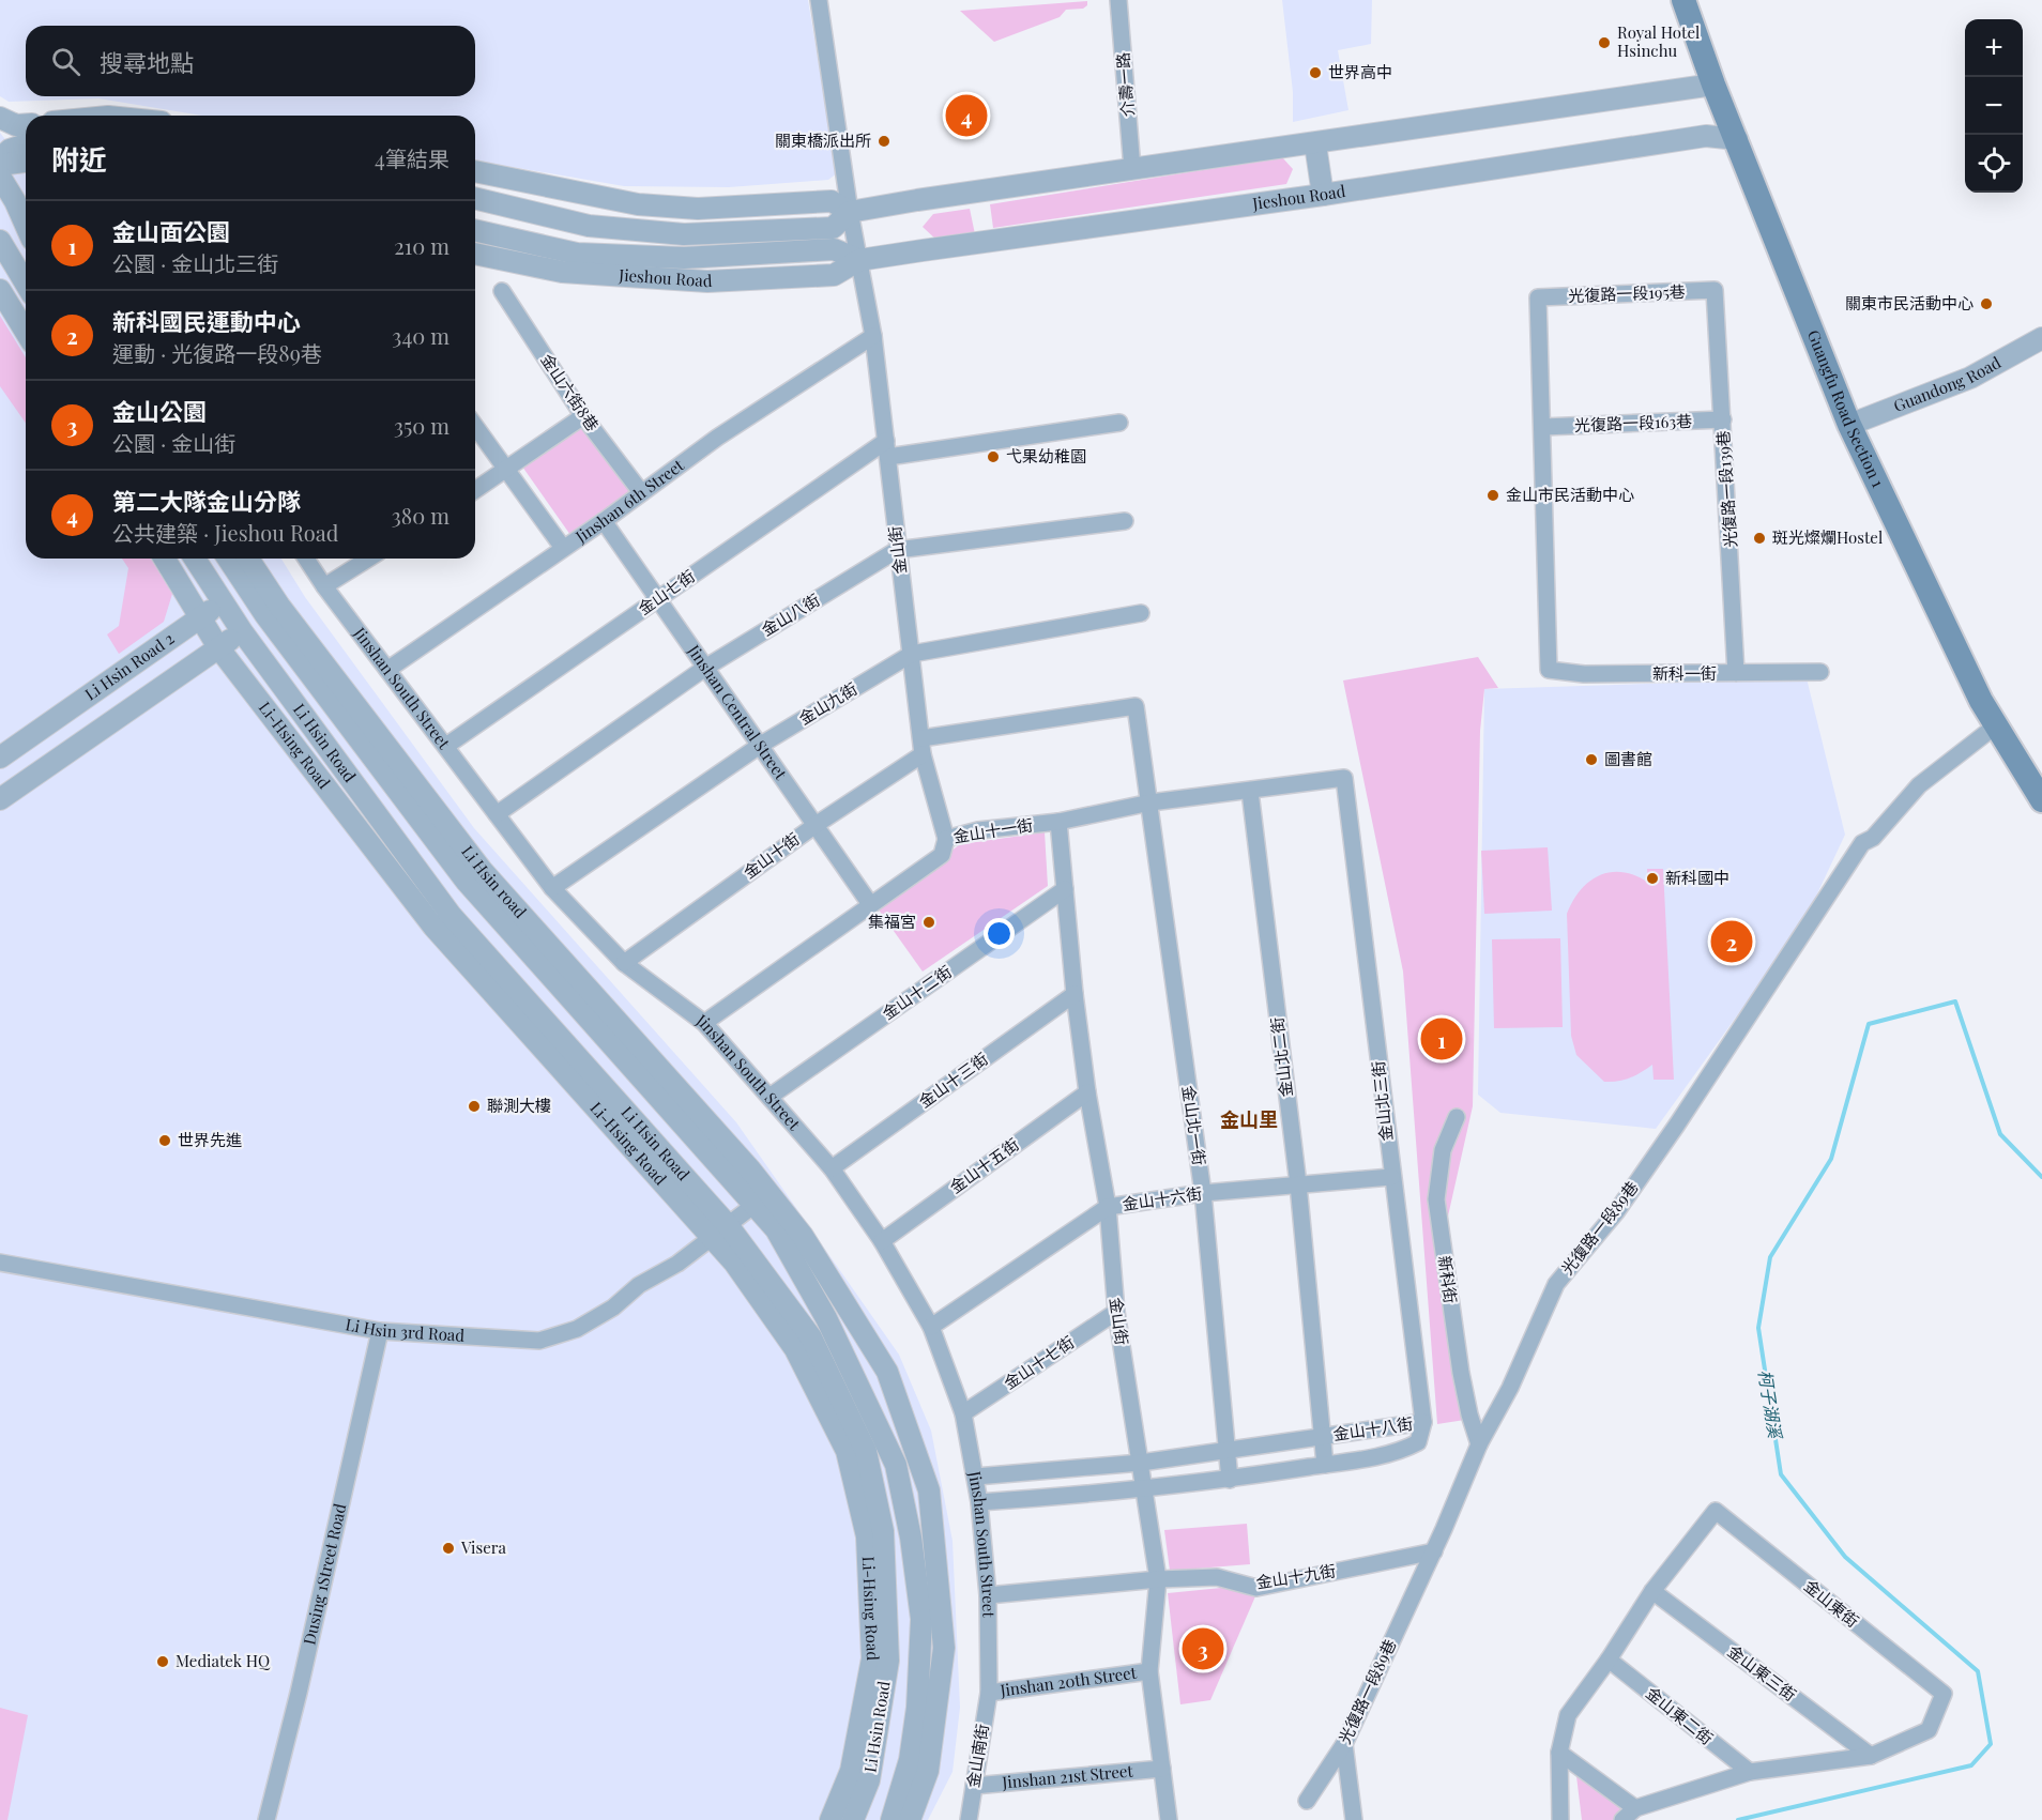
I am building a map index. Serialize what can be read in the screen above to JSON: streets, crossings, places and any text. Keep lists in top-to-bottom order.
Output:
{
  "streets": {
    "main road": ["Guangfu Road Section 1"],
    "street": [
      "介壽一路",
      "Jieshou Road",
      "光復路一段195巷",
      "Guandong Road",
      "金山六街8巷",
      "光復路一段163巷",
      "光復路一段139巷",
      "Jinshan 6th Street",
      "金山街",
      "金山七街",
      "金山八街",
      "Li Hsin Road 2",
      "新科一街",
      "Jinshan South Street",
      "金山九街",
      "Jinshan Central Street",
      "Li Hsin Road",
      "Li-Hsing Road",
      "金山十一街",
      "金山十街",
      "Li Hsin road",
      "金山十二街",
      "金山北二街",
      "金山十三街",
      "金山北三街",
      "金山北一街",
      "金山十五街",
      "金山十六街",
      "光復路一段89巷",
      "新科街",
      "Li Hsin 3rd Road",
      "金山十七街",
      "金山十八街",
      "Dusing 1Street Road",
      "金山十九街",
      "金山東街",
      "金山東三街",
      "Jinshan 20th Street",
      "金山東二街",
      "金山南街",
      "Jinshan 21st Street"
    ]
  },
  "crossings": [
    ["Jieshou Road", "Guangfu Road Section 1"],
    ["Jieshou Road", "金山街"],
    ["光復路一段195巷", "光復路一段163巷"],
    ["光復路一段195巷", "光復路一段139巷"],
    ["光復路一段195巷", "新科一街"],
    ["Guandong Road", "Guangfu Road Section 1"],
    ["金山六街8巷", "Jinshan 6th Street"],
    ["Guangfu Road Section 1", "光復路一段89巷"],
    ["光復路一段163巷", "光復路一段139巷"],
    ["光復路一段163巷", "新科一街"],
    ["光復路一段139巷", "新科一街"],
    ["Jinshan 6th Street", "金山街"],
    ["Jinshan 6th Street", "Jinshan South Street"],
    ["Jinshan 6th Street", "Jinshan Central Street"],
    ["金山街", "金山七街"],
    ["金山街", "金山八街"],
    ["金山街", "金山九街"],
    ["金山街", "金山十一街"],
    ["金山街", "金山十街"],
    ["金山街", "金山十二街"],
    ["金山街", "金山十三街"],
    ["金山街", "金山十五街"],
    ["金山街", "金山十六街"],
    ["金山街", "金山十七街"],
    ["金山街", "金山十八街"],
    ["金山街", "金山十九街"],
    ["金山街", "Jinshan 20th Street"],
    ["金山街", "Jinshan 21st Street"],
    ["金山七街", "Jinshan South Street"],
    ["金山七街", "Jinshan Central Street"],
    ["金山八街", "Jinshan South Street"],
    ["金山八街", "Jinshan Central Street"],
    ["Li Hsin Road 2", "Li Hsin Road"],
    ["Li Hsin Road 2", "Li-Hsing Road"],
    ["Li Hsin Road 2", "Li Hsin road"],
    ["Jinshan South Street", "金山九街"],
    ["Jinshan South Street", "金山十一街"],
    ["Jinshan South Street", "金山十街"],
    ["Jinshan South Street", "金山十二街"],
    ["Jinshan South Street", "金山十三街"],
    ["Jinshan South Street", "金山十五街"],
    ["Jinshan South Street", "金山十六街"],
    ["Jinshan South Street", "金山十七街"],
    ["Jinshan South Street", "金山十八街"],
    ["Jinshan South Street", "金山十九街"],
    ["Jinshan South Street", "Jinshan 20th Street"],
    ["Jinshan South Street", "金山南街"],
    ["金山九街", "Jinshan Central Street"],
    ["Jinshan Central Street", "金山十一街"],
    ["Jinshan Central Street", "金山十街"],
    ["Li Hsin Road", "Li-Hsing Road"],
    ["Li Hsin Road", "Li Hsin road"],
    ["Li Hsin Road", "Li Hsin 3rd Road"],
    ["Li-Hsing Road", "Li Hsin 3rd Road"],
    ["金山十一街", "金山北二街"],
    ["金山十一街", "金山北三街"],
    ["金山十一街", "金山北一街"],
    ["金山十街", "金山北一街"],
    ["Li Hsin road", "Li Hsin 3rd Road"],
    ["金山北二街", "金山十六街"],
    ["金山北二街", "金山十八街"],
    ["金山北三街", "金山十六街"],
    ["金山北三街", "金山十八街"],
    ["金山北一街", "金山十六街"],
    ["金山北一街", "金山十八街"],
    ["光復路一段89巷", "新科街"],
    ["光復路一段89巷", "金山十九街"],
    ["Li Hsin 3rd Road", "Dusing 1Street Road"],
    ["金山東街", "金山東三街"],
    ["金山東街", "金山東二街"],
    ["Jinshan 20th Street", "金山南街"],
    ["金山南街", "Jinshan 21st Street"]
  ],
  "districts": ["金山里"],
  "water": ["柯子湖溪"],
  "places": [
    "Royal Hotel Hsinchu",
    "世界高中",
    "關東橋派出所",
    "關東市民活動中心",
    "弋果幼稚園",
    "金山市民活動中心",
    "斑光燦爛Hostel",
    "圖書館",
    "新科國中",
    "集福宮",
    "聯測大樓",
    "世界先進",
    "Visera",
    "Mediatek HQ"
  ],
  "page": {
    "map_buttons": ["+", "−"],
    "search": "搜尋地點",
    "pins": [
      "4",
      "2",
      "1",
      "3"
    ],
    "heading": ["附近", "4筆結果"],
    "list": [
      {
        "mark": "1",
        "name": "金山面公園",
        "note": "公園 · 金山北三街",
        "value": "210 m"
      },
      {
        "mark": "2",
        "name": "新科國民運動中心",
        "note": "運動 · 光復路一段89巷",
        "value": "340 m"
      },
      {
        "mark": "3",
        "name": "金山公園",
        "note": "公園 · 金山街",
        "value": "350 m"
      },
      {
        "mark": "4",
        "name": "第二大隊金山分隊",
        "note": "公共建築 · Jieshou Road",
        "value": "380 m"
      }
    ]
  }
}
